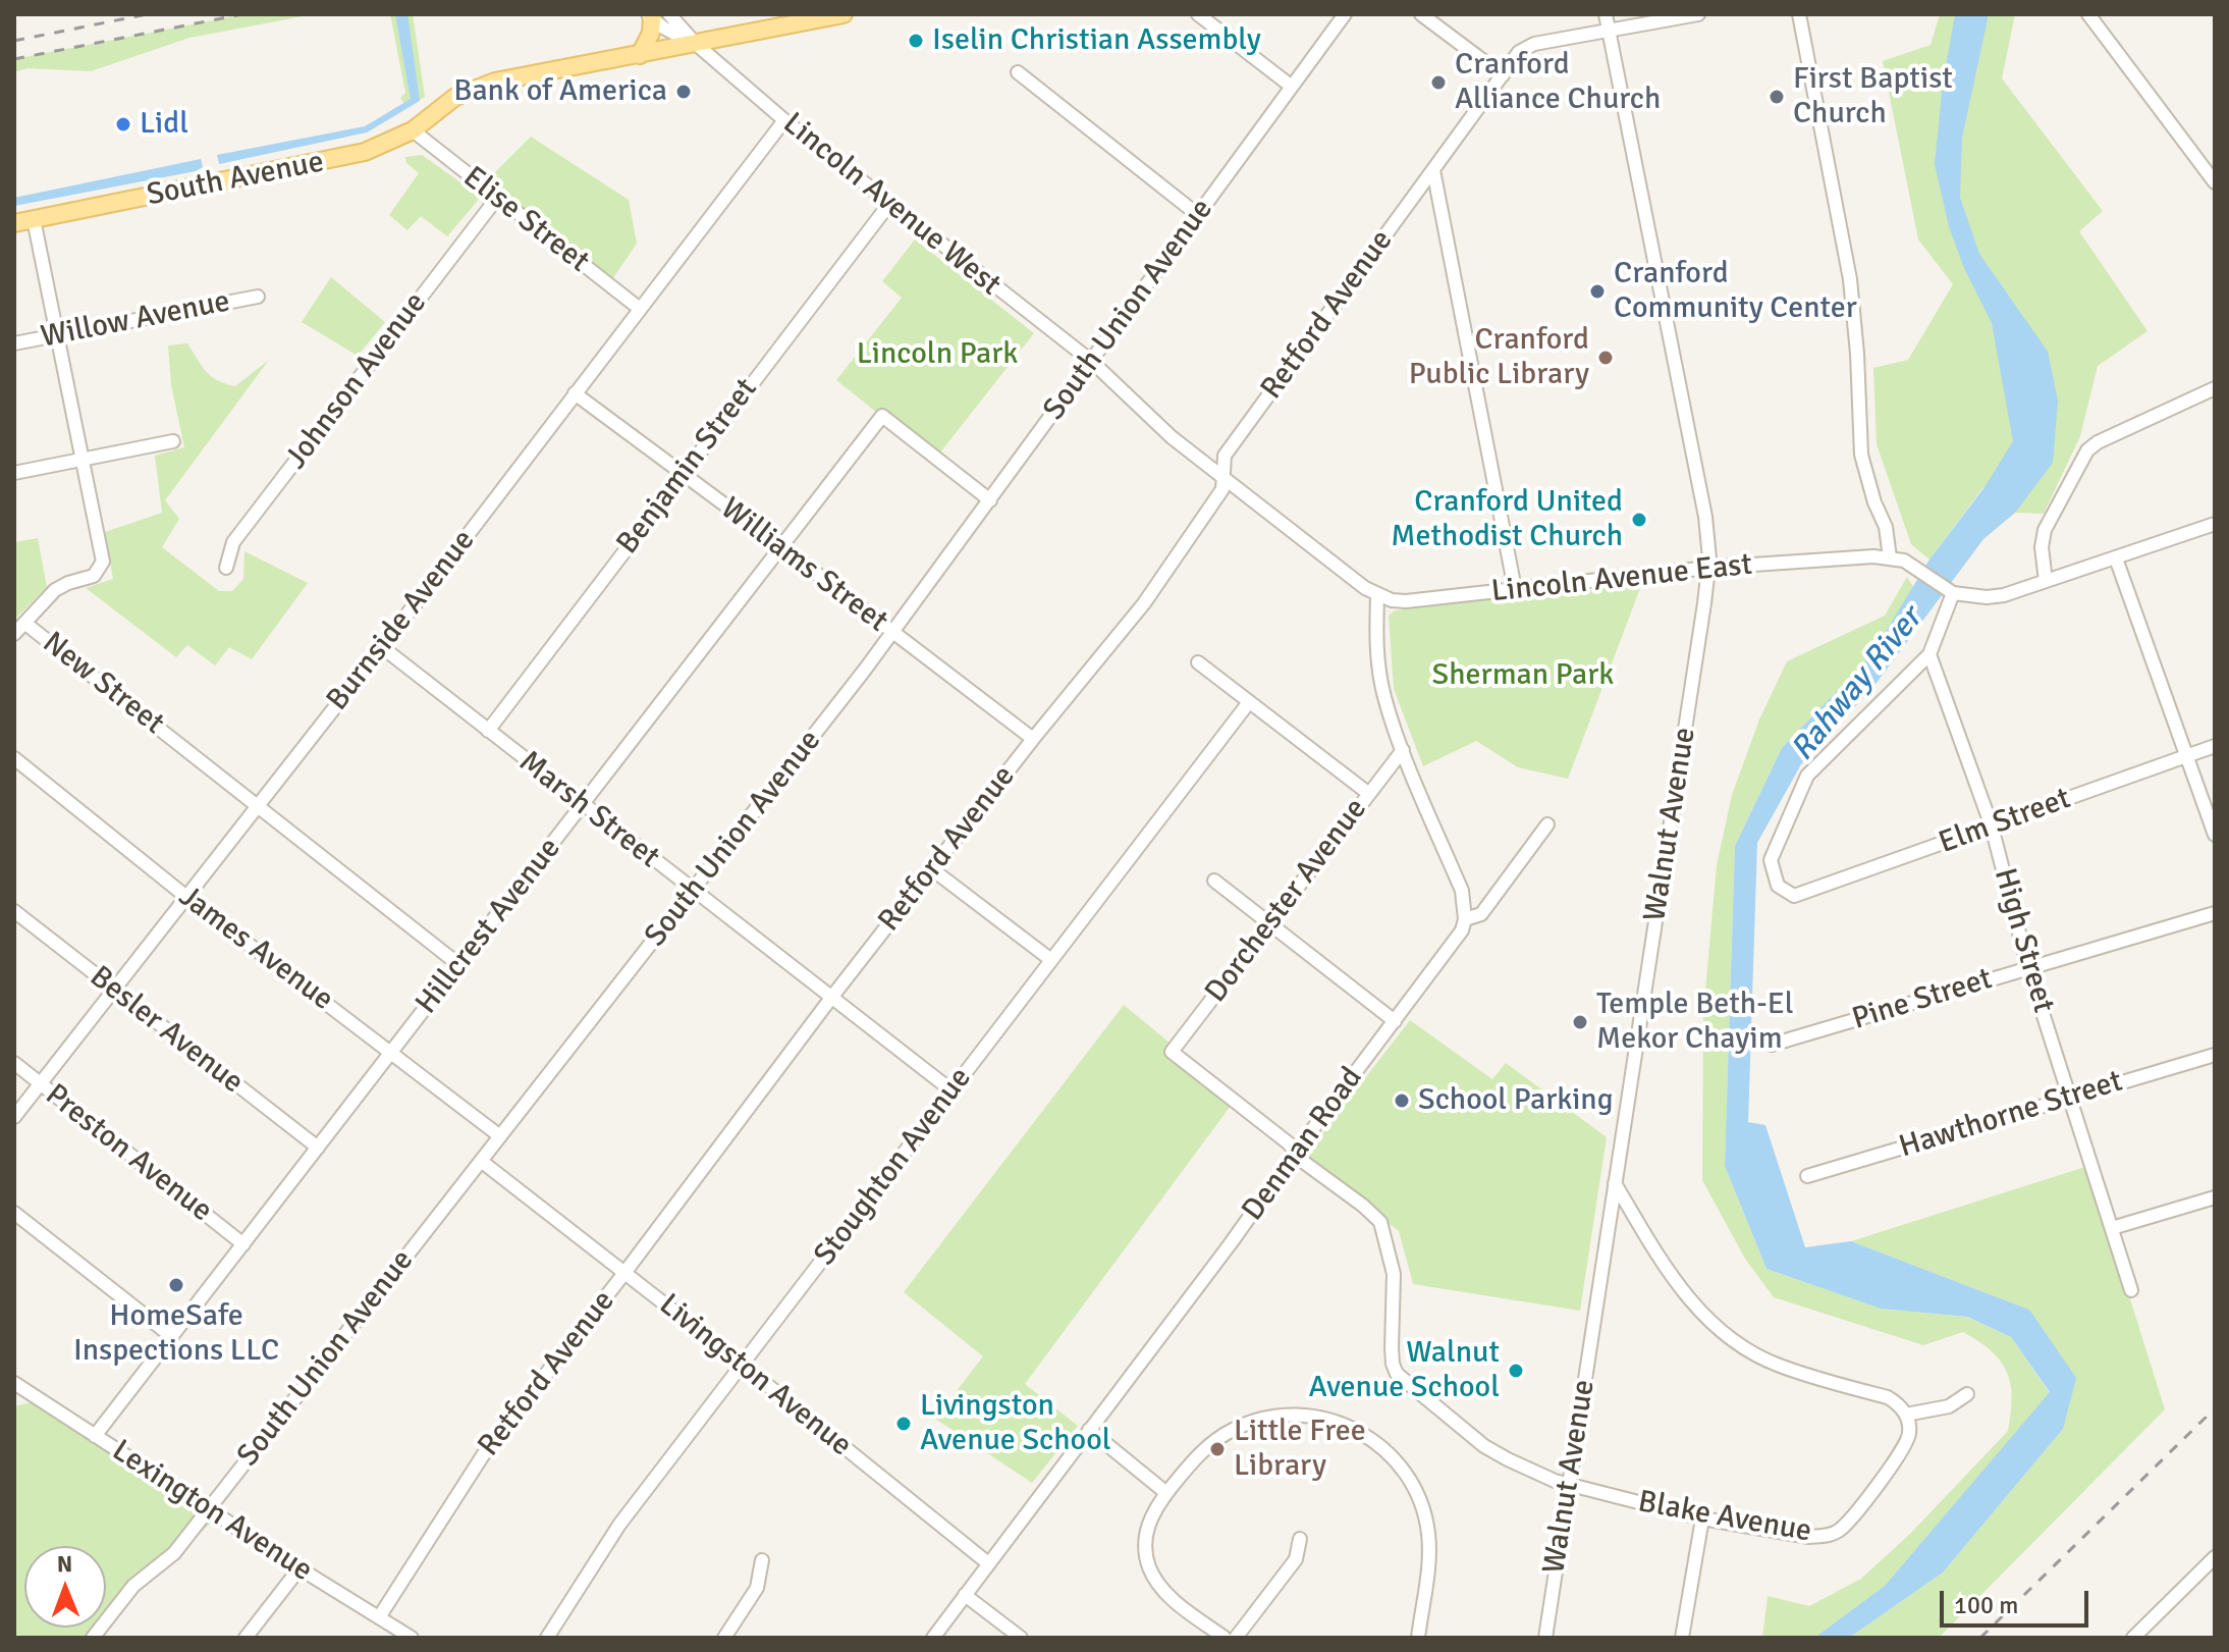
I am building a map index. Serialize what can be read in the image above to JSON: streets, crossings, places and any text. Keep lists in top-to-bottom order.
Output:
{
  "streets": {
    "main road": ["South Avenue"],
    "street": [
      "Lincoln Avenue West",
      "Elise Street",
      "South Union Avenue",
      "Retford Avenue",
      "Willow Avenue",
      "Johnson Avenue",
      "Benjamin Street",
      "Williams Street",
      "Lincoln Avenue East",
      "Burnside Avenue",
      "New Street",
      "Marsh Street",
      "Elm Street",
      "Walnut Avenue",
      "Dorchester Avenue",
      "Hillcrest Avenue",
      "High Street",
      "James Avenue",
      "Pine Street",
      "Besler Avenue",
      "Hawthorne Street",
      "Denman Road",
      "Preston Avenue",
      "Stoughton Avenue",
      "Livingston Avenue",
      "Lexington Avenue",
      "Blake Avenue"
    ]
  },
  "crossings": [
    ["South Avenue", "Lincoln Avenue West"],
    ["South Avenue", "Elise Street"],
    ["South Avenue", "New Street"],
    ["Lincoln Avenue West", "South Union Avenue"],
    ["Lincoln Avenue West", "Benjamin Street"],
    ["Lincoln Avenue West", "Burnside Avenue"],
    ["Elise Street", "Johnson Avenue"],
    ["Elise Street", "Burnside Avenue"],
    ["South Union Avenue", "Williams Street"],
    ["South Union Avenue", "Marsh Street"],
    ["South Union Avenue", "Hillcrest Avenue"],
    ["South Union Avenue", "James Avenue"],
    ["South Union Avenue", "Livingston Avenue"],
    ["South Union Avenue", "Lexington Avenue"],
    ["Retford Avenue", "Williams Street"],
    ["Retford Avenue", "Marsh Street"],
    ["Retford Avenue", "Walnut Avenue"],
    ["Retford Avenue", "Livingston Avenue"],
    ["Retford Avenue", "Lexington Avenue"],
    ["Willow Avenue", "New Street"],
    ["Benjamin Street", "Williams Street"],
    ["Benjamin Street", "Marsh Street"],
    ["Williams Street", "Burnside Avenue"],
    ["Williams Street", "Hillcrest Avenue"],
    ["Lincoln Avenue East", "Walnut Avenue"],
    ["Burnside Avenue", "New Street"],
    ["Burnside Avenue", "Marsh Street"],
    ["Burnside Avenue", "James Avenue"],
    ["Burnside Avenue", "Besler Avenue"],
    ["Burnside Avenue", "Preston Avenue"],
    ["New Street", "Hillcrest Avenue"],
    ["Marsh Street", "Hillcrest Avenue"],
    ["Marsh Street", "Stoughton Avenue"],
    ["Elm Street", "High Street"],
    ["Walnut Avenue", "Blake Avenue"],
    ["Dorchester Avenue", "Blake Avenue"],
    ["Hillcrest Avenue", "James Avenue"],
    ["Hillcrest Avenue", "Besler Avenue"],
    ["Hillcrest Avenue", "Preston Avenue"],
    ["Hillcrest Avenue", "Lexington Avenue"],
    ["High Street", "Pine Street"],
    ["High Street", "Hawthorne Street"],
    ["Denman Road", "Livingston Avenue"],
    ["Denman Road", "Blake Avenue"],
    ["Stoughton Avenue", "Livingston Avenue"]
  ],
  "water": ["Rahway River"],
  "parks": ["Lincoln Park", "Sherman Park"],
  "places": [
    "Iselin Christian Assembly",
    "Cranford Alliance Church",
    "Bank of America",
    "First Baptist Church",
    "Lidl",
    "Cranford Community Center",
    "Cranford Public Library",
    "Cranford United Methodist Church",
    "Temple Beth-El Mekor Chayim",
    "School Parking",
    "HomeSafe Inspections LLC",
    "Walnut Avenue School",
    "Livingston Avenue School",
    "Little Free Library"
  ],
  "scale_bar": "100 m",
  "north": "top"
}
